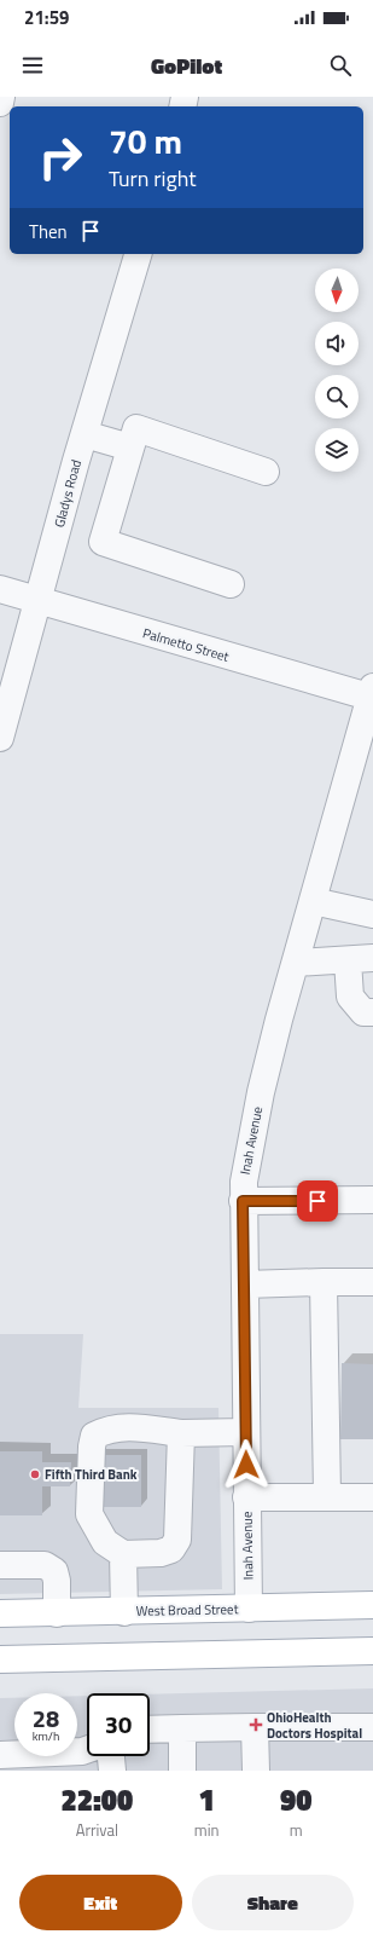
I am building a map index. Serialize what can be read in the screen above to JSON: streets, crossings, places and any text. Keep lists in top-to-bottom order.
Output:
{
  "streets": {
    "main road": ["West Broad Street"],
    "street": ["Gladys Road", "Palmetto Street", "Inah Avenue"]
  },
  "crossings": [
    ["Gladys Road", "Palmetto Street"],
    ["Palmetto Street", "Inah Avenue"],
    ["Inah Avenue", "West Broad Street"]
  ],
  "places": {
    "other": ["Fifth Third Bank"],
    "health": ["OhioHealth Doctors Hospital"]
  },
  "north": "bottom",
  "page": {
    "status": "21:59",
    "header": "GoPilot",
    "turn": ["70 m", "Turn right"],
    "then": "Then",
    "speed": "28 km/h",
    "limit": "30",
    "eta": [
      "22:00",
      "Arrival",
      "1",
      "min",
      "90",
      "m"
    ],
    "buttons": ["Exit", "Share"]
  }
}
